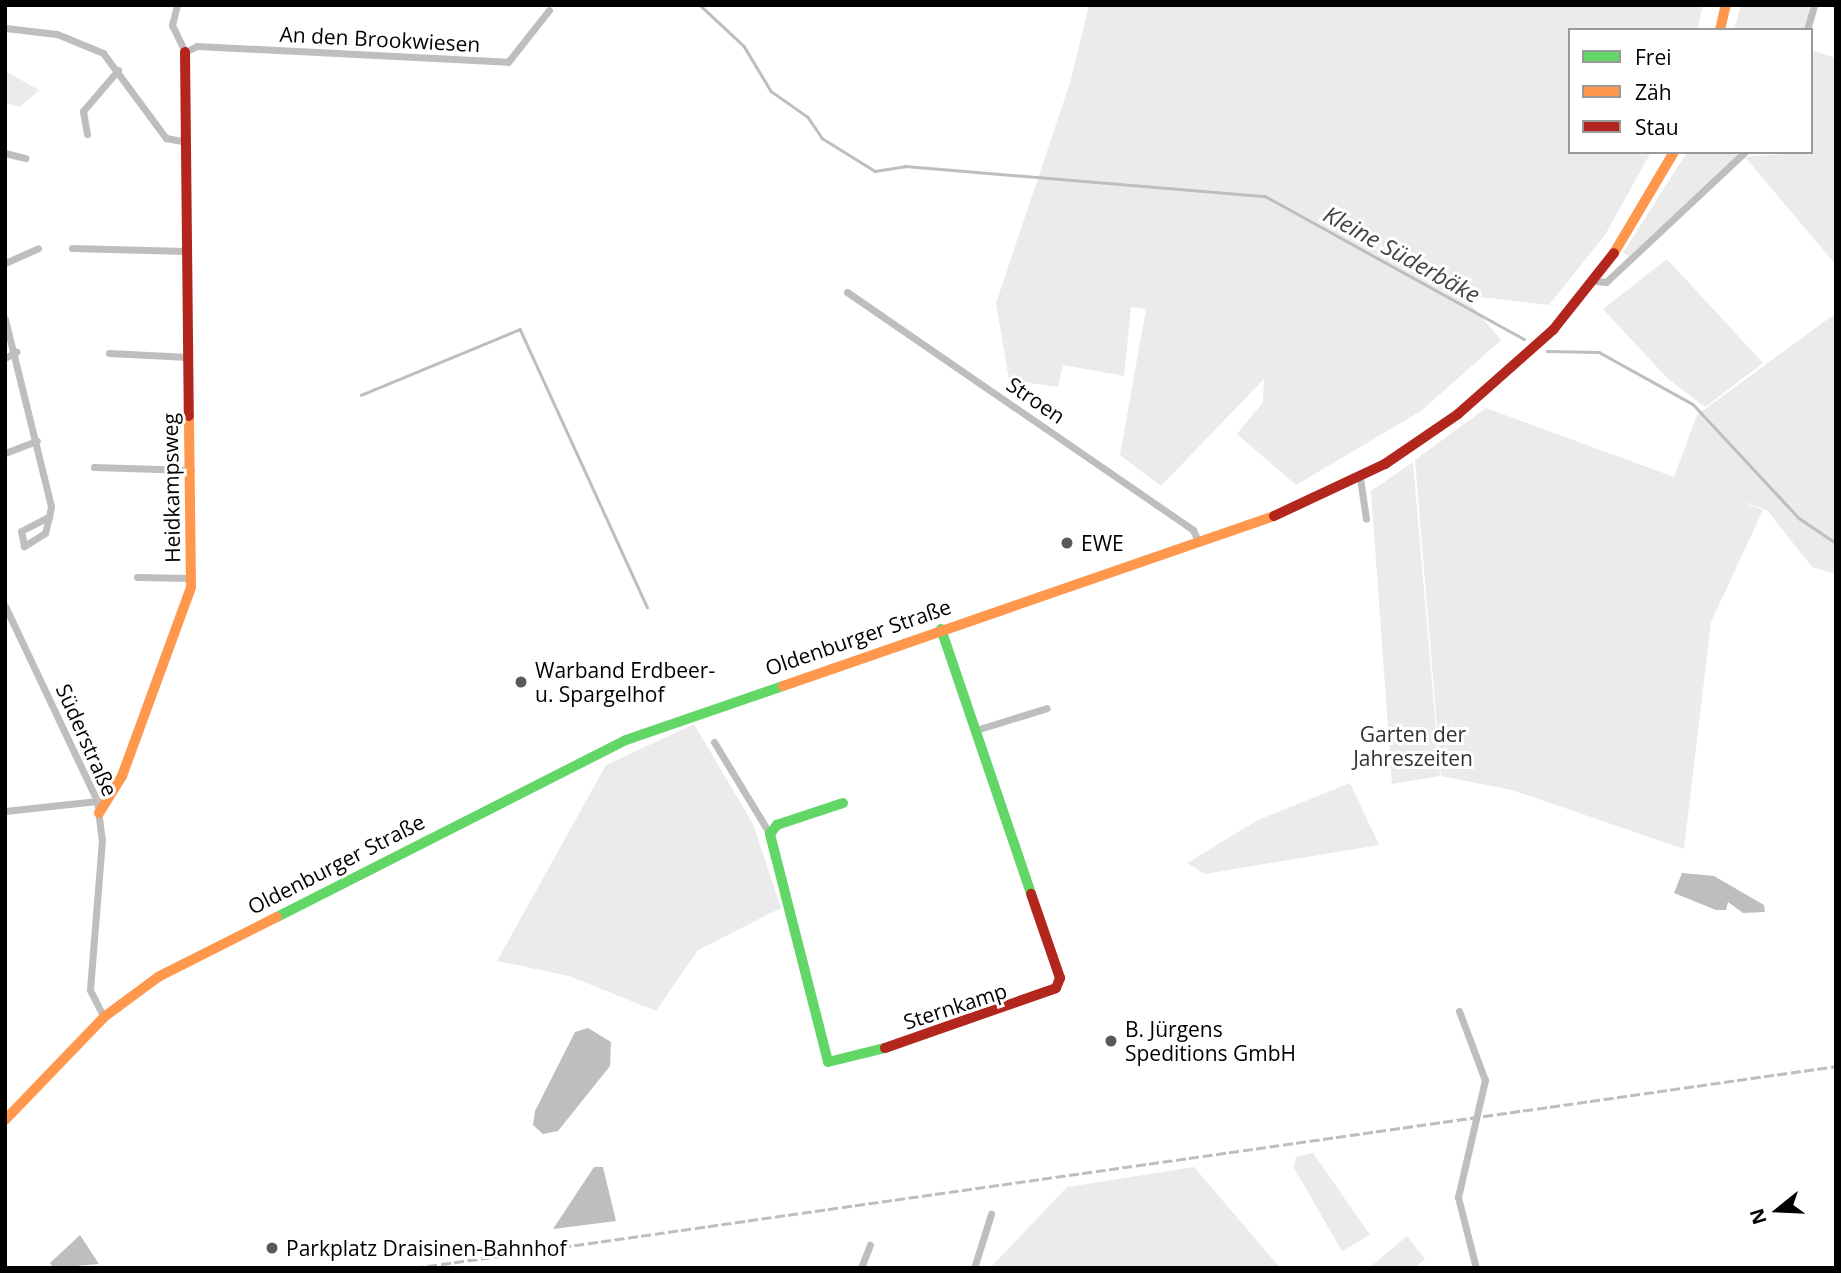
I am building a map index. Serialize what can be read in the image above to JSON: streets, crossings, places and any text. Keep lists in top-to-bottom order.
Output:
{
  "streets": {
    "main road": ["Heidkampsweg", "Oldenburger Straße", "Sternkamp"],
    "street": ["An den Brookwiesen", "Stroen", "Süderstraße"]
  },
  "crossings": [
    ["An den Brookwiesen", "Heidkampsweg"],
    ["Stroen", "Oldenburger Straße"],
    ["Heidkampsweg", "Süderstraße"],
    ["Oldenburger Straße", "Süderstraße"],
    ["Oldenburger Straße", "Sternkamp"]
  ],
  "water": ["Kleine Süderbäke"],
  "parks": ["Garten der Jahreszeiten"],
  "places": [
    "EWE",
    "Warband Erdbeer- u. Spargelhof",
    "B. Jürgens Speditions GmbH",
    "Parkplatz Draisinen-Bahnhof"
  ],
  "legend": ["Frei", "Zäh", "Stau"],
  "north": "left"
}
